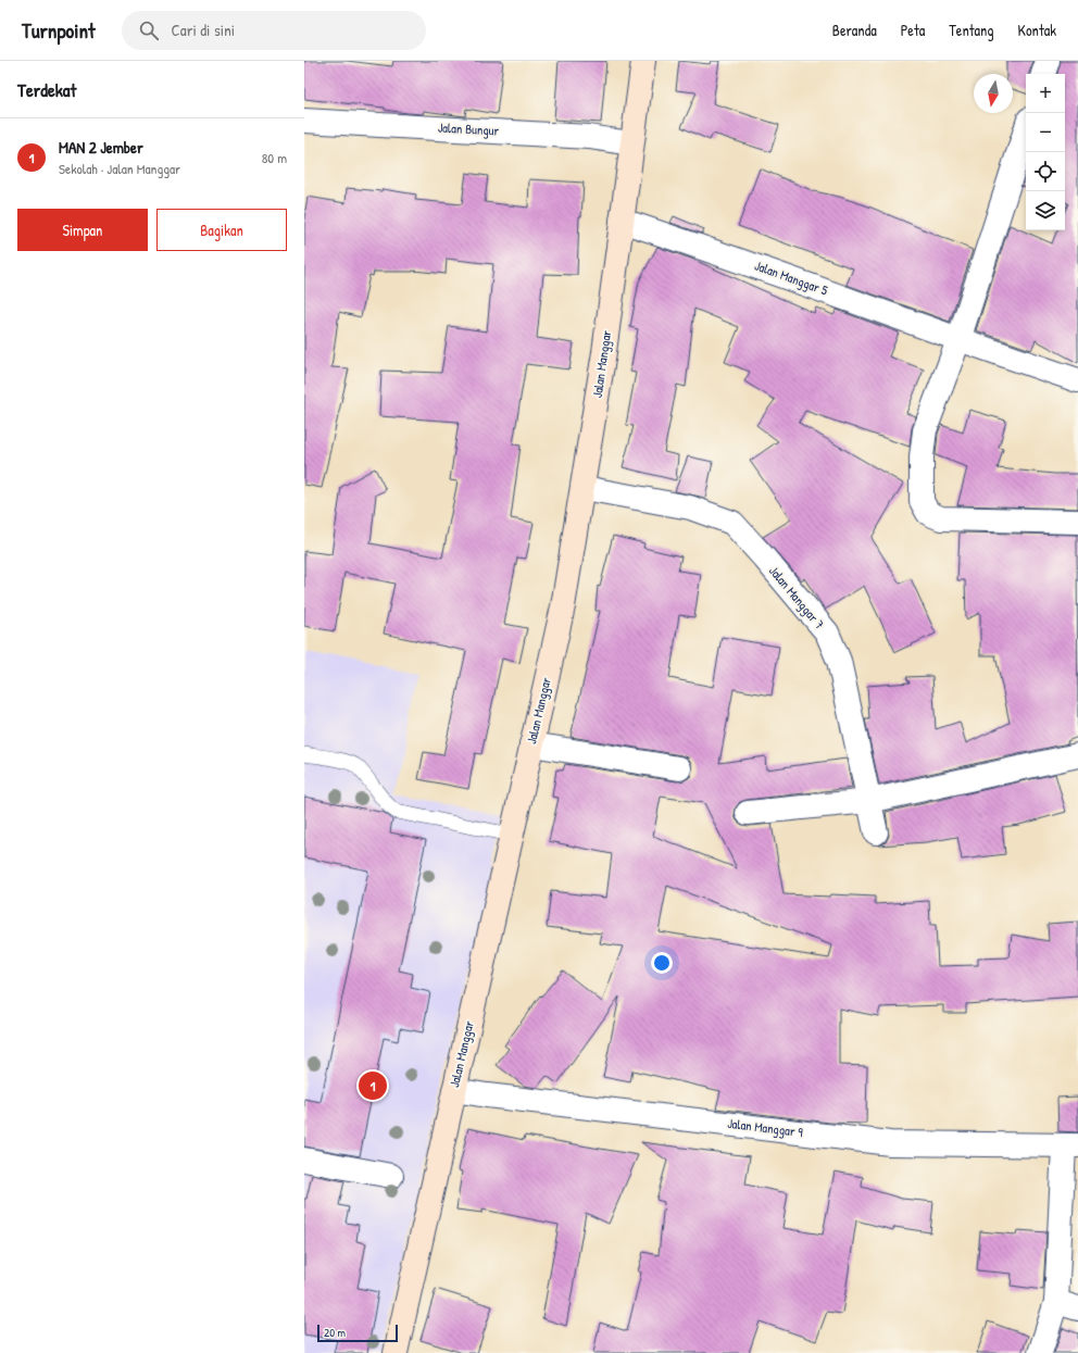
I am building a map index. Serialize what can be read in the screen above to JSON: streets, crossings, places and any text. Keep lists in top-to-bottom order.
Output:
{
  "streets": {
    "main road": ["Jalan Manggar"],
    "street": [
      "Jalan Bungur",
      "Jalan Manggar 5",
      "Jalan Manggar 7",
      "Jalan Manggar 9"
    ]
  },
  "crossings": [
    ["Jalan Bungur", "Jalan Manggar"],
    ["Jalan Manggar 5", "Jalan Manggar"],
    ["Jalan Manggar", "Jalan Manggar 7"],
    ["Jalan Manggar", "Jalan Manggar 9"]
  ],
  "scale_bar": "20 m",
  "north": "bottom",
  "page": {
    "header": "Turnpoint",
    "search": "Cari di sini",
    "nav": [
      "Beranda",
      "Peta",
      "Tentang",
      "Kontak"
    ],
    "heading": "Terdekat",
    "map_buttons": ["+", "−"],
    "list": [
      {
        "mark": "1",
        "name": "MAN 2 Jember",
        "note": "Sekolah · Jalan Manggar",
        "value": "80 m"
      }
    ],
    "buttons": ["Simpan", "Bagikan"],
    "pins": "1",
    "scale": "20 m"
  }
}
